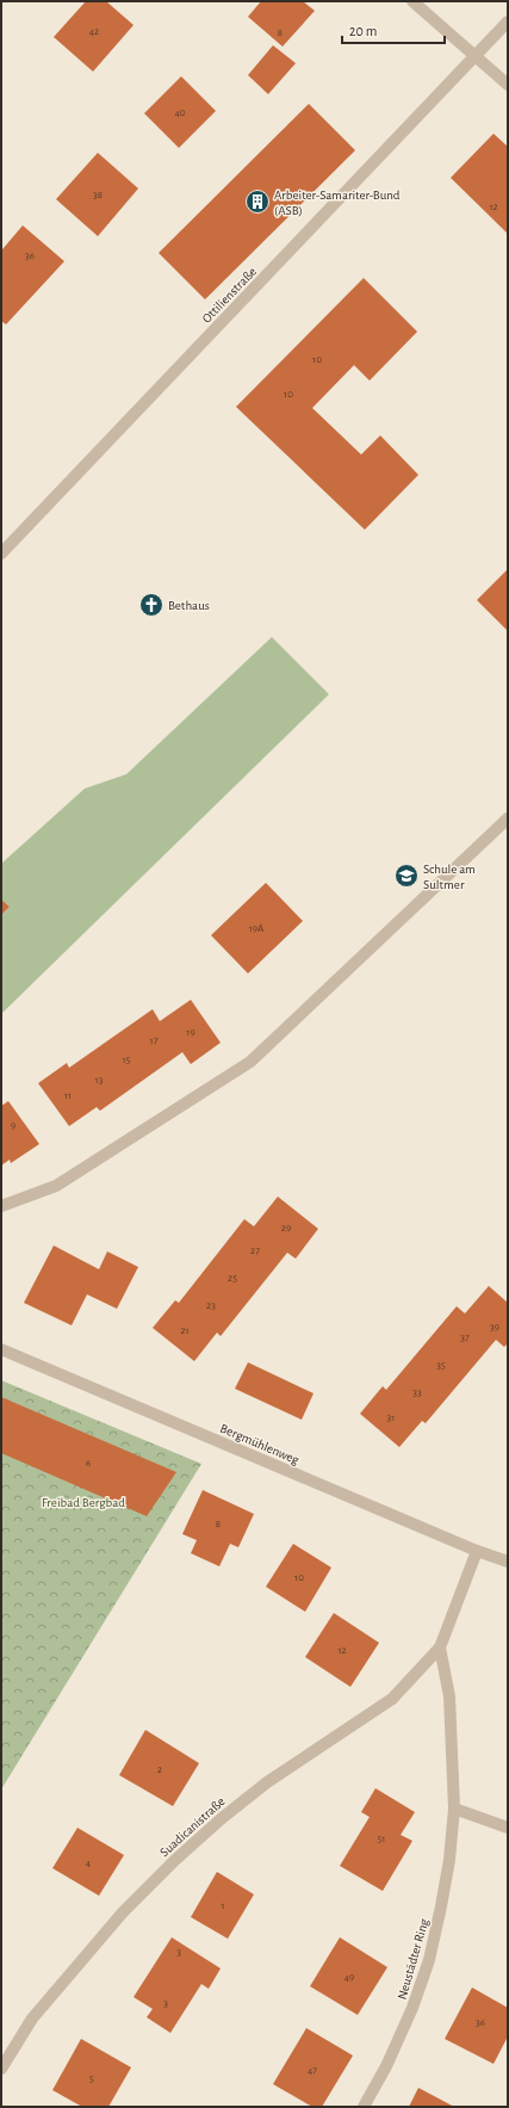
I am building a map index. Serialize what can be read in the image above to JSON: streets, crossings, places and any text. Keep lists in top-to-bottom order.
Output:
{
  "streets": {
    "street": [
      "Ottilienstraße",
      "Bergmühlenweg",
      "Suadicanistraße",
      "Neustädter Ring"
    ]
  },
  "crossings": [
    ["Suadicanistraße", "Neustädter Ring"]
  ],
  "parks": ["Freibad Bergbad"],
  "places": {
    "building": ["Arbeiter-Samariter-Bund (ASB)"],
    "church": ["Bethaus"],
    "school or university": ["Schule am Sultmer"]
  },
  "house_numbers": [
    "42",
    "8",
    "40",
    "38",
    "12",
    "36",
    "10",
    "10",
    "19A",
    "19",
    "17",
    "15",
    "13",
    "11",
    "9",
    "29",
    "27",
    "25",
    "23",
    "39",
    "21",
    "37",
    "35",
    "33",
    "31",
    "6",
    "8",
    "10",
    "12",
    "2",
    "51",
    "4",
    "1",
    "3",
    "49",
    "3",
    "36",
    "47",
    "5"
  ],
  "scale_bar": "20 m"
}
